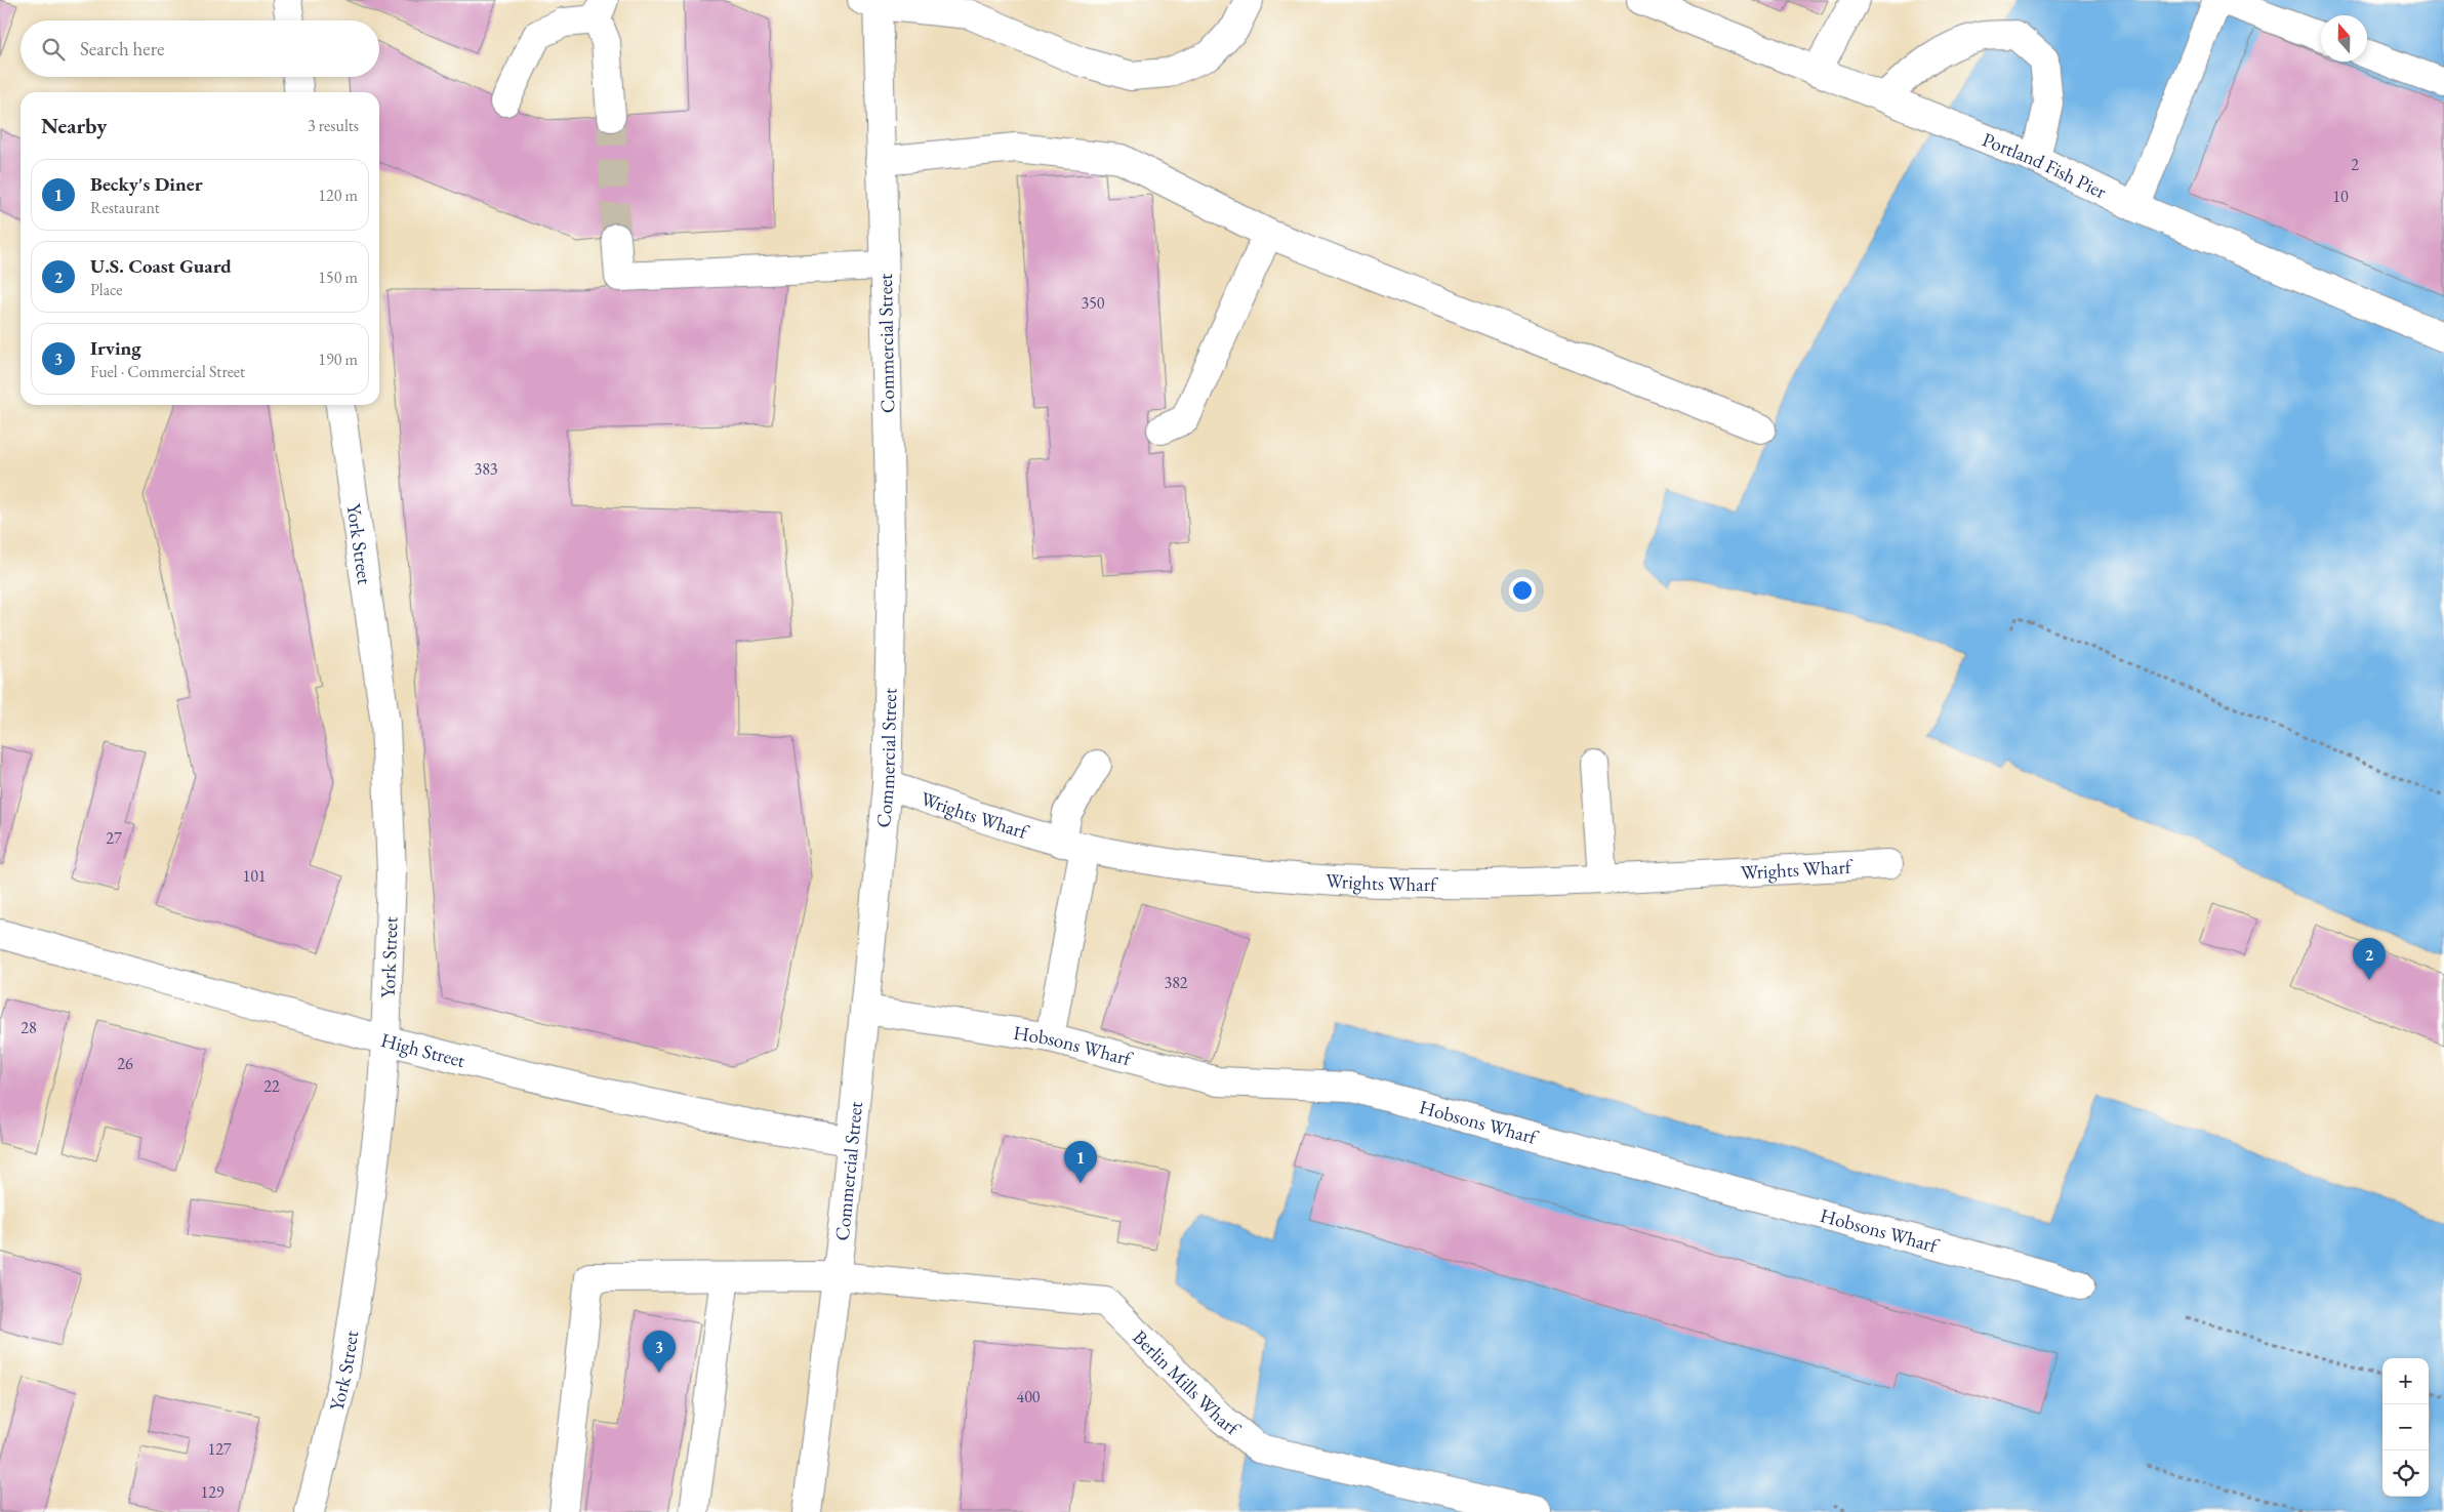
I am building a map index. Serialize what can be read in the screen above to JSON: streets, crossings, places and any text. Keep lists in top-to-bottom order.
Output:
{
  "streets": {
    "main road": [
      "Portland Fish Pier",
      "Commercial Street",
      "York Street",
      "Wrights Wharf",
      "Hobsons Wharf",
      "High Street",
      "Berlin Mills Wharf"
    ]
  },
  "crossings": [
    ["Commercial Street", "Wrights Wharf"],
    ["Commercial Street", "Hobsons Wharf"],
    ["Commercial Street", "High Street"],
    ["Commercial Street", "Berlin Mills Wharf"],
    ["York Street", "High Street"]
  ],
  "house_numbers": [
    "2",
    "10",
    "350",
    "383",
    "27",
    "101",
    "382",
    "28",
    "26",
    "22",
    "400",
    "127",
    "129"
  ],
  "north": "top",
  "page": {
    "search": "Search here",
    "heading": ["Nearby", "3 results"],
    "list": [
      {
        "mark": "1",
        "name": "Becky's Diner",
        "note": "Restaurant",
        "value": "120 m"
      },
      {
        "mark": "2",
        "name": "U.S. Coast Guard",
        "note": "Place",
        "value": "150 m"
      },
      {
        "mark": "3",
        "name": "Irving",
        "note": "Fuel · Commercial Street",
        "value": "190 m"
      }
    ],
    "pins": ["2", "1", "3"],
    "map_buttons": ["+", "−"]
  }
}
